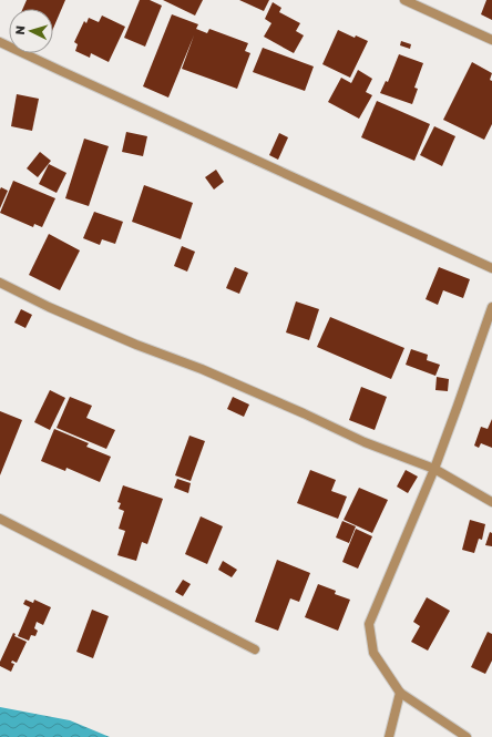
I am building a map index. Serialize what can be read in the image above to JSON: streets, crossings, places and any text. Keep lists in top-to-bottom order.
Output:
{
  "north": "left"
}
